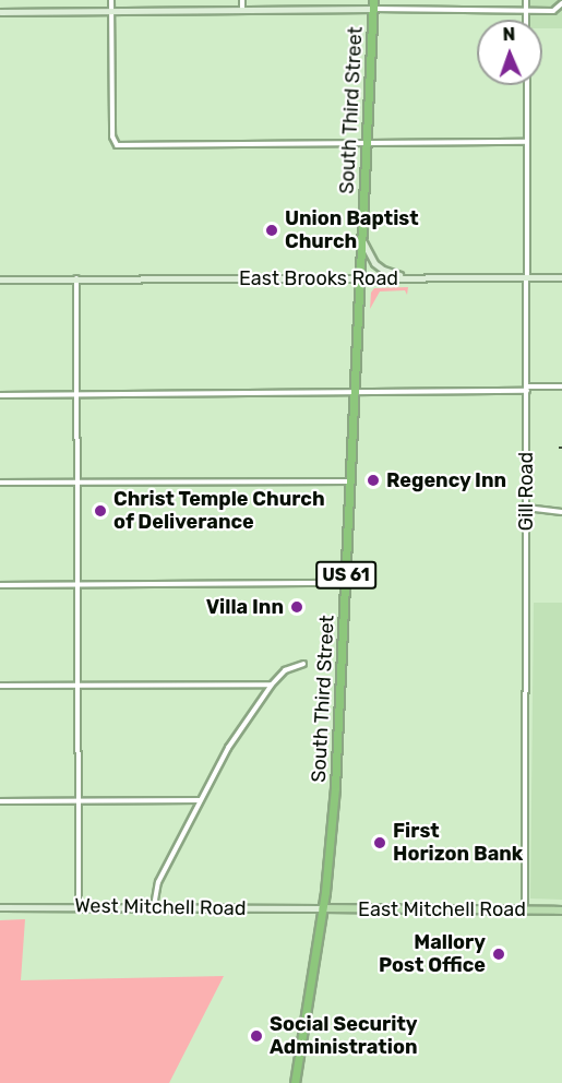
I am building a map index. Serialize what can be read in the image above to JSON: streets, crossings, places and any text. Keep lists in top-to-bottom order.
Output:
{
  "streets": {
    "highway": ["South Third Street", "US 61"],
    "main road": ["East Brooks Road", "West Mitchell Road", "East Mitchell Road"],
    "street": ["Gill Road"]
  },
  "crossings": [
    ["South Third Street", "East Brooks Road"],
    ["South Third Street", "West Mitchell Road"],
    ["South Third Street", "East Mitchell Road"],
    ["East Brooks Road", "Gill Road"],
    ["Gill Road", "East Mitchell Road"],
    ["West Mitchell Road", "East Mitchell Road"]
  ],
  "places": [
    "Union Baptist Church",
    "Regency Inn",
    "Christ Temple Church of Deliverance",
    "Villa Inn",
    "First Horizon Bank",
    "Mallory Post Office",
    "Social Security Administration"
  ],
  "north": "top"
}
